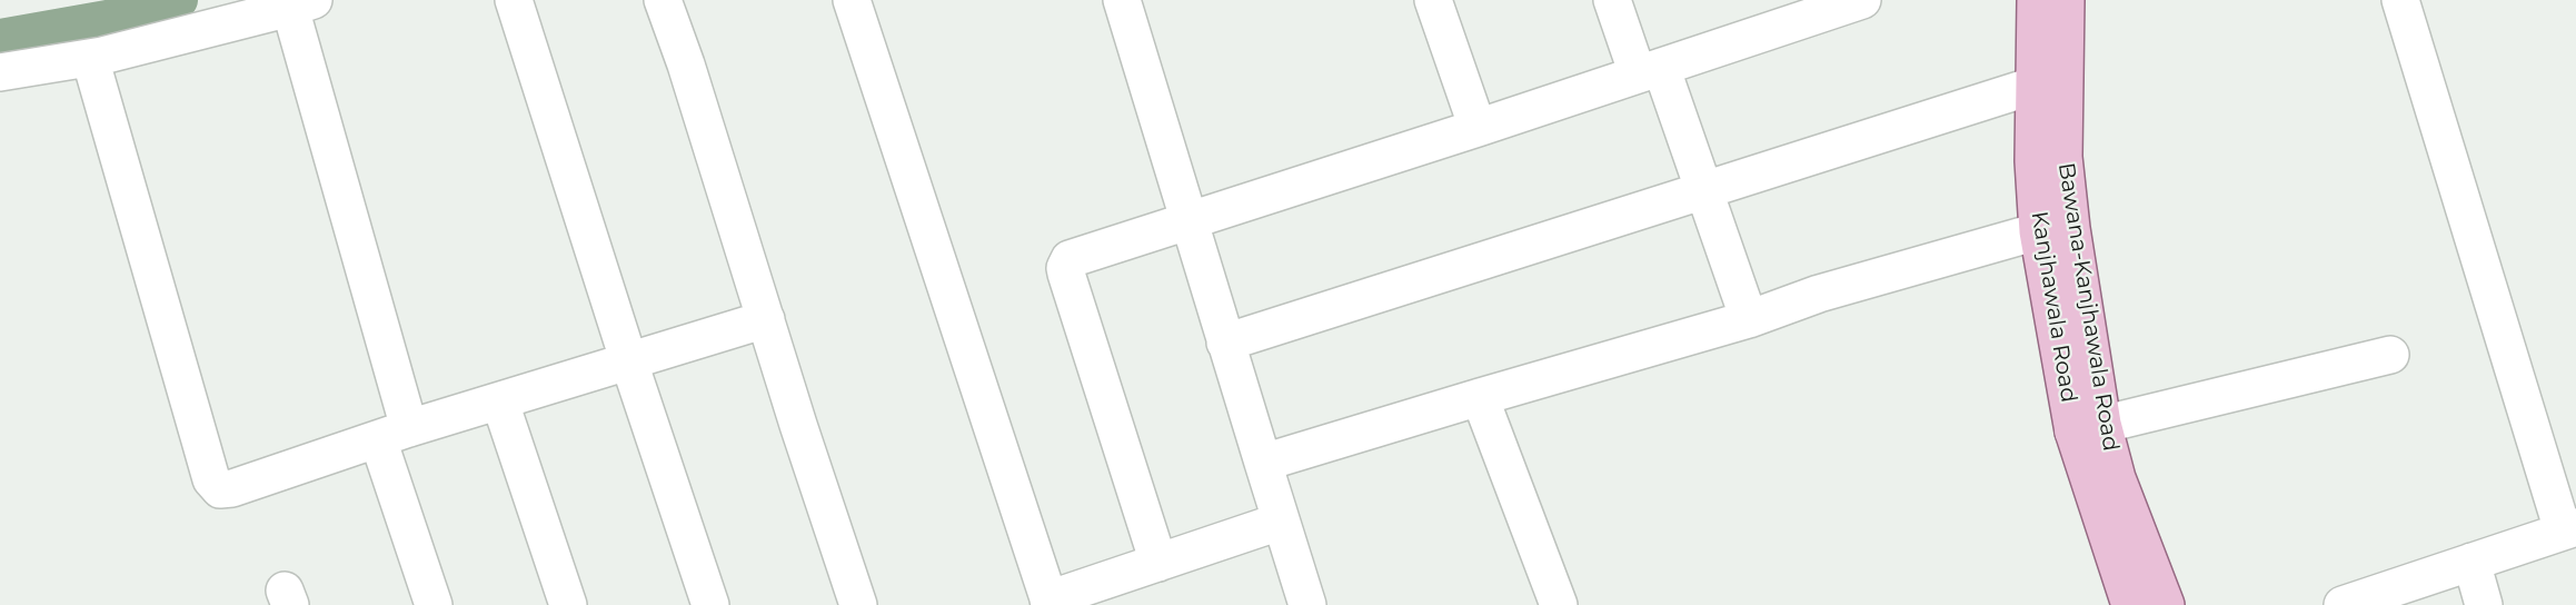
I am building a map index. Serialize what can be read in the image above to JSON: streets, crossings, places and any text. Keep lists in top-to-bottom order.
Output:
{
  "streets": {
    "main road": ["Kanjhawala Road", "Bawana-Kanjhawala Road"]
  },
  "crossings": [
    ["Kanjhawala Road", "Bawana-Kanjhawala Road"]
  ]
}
